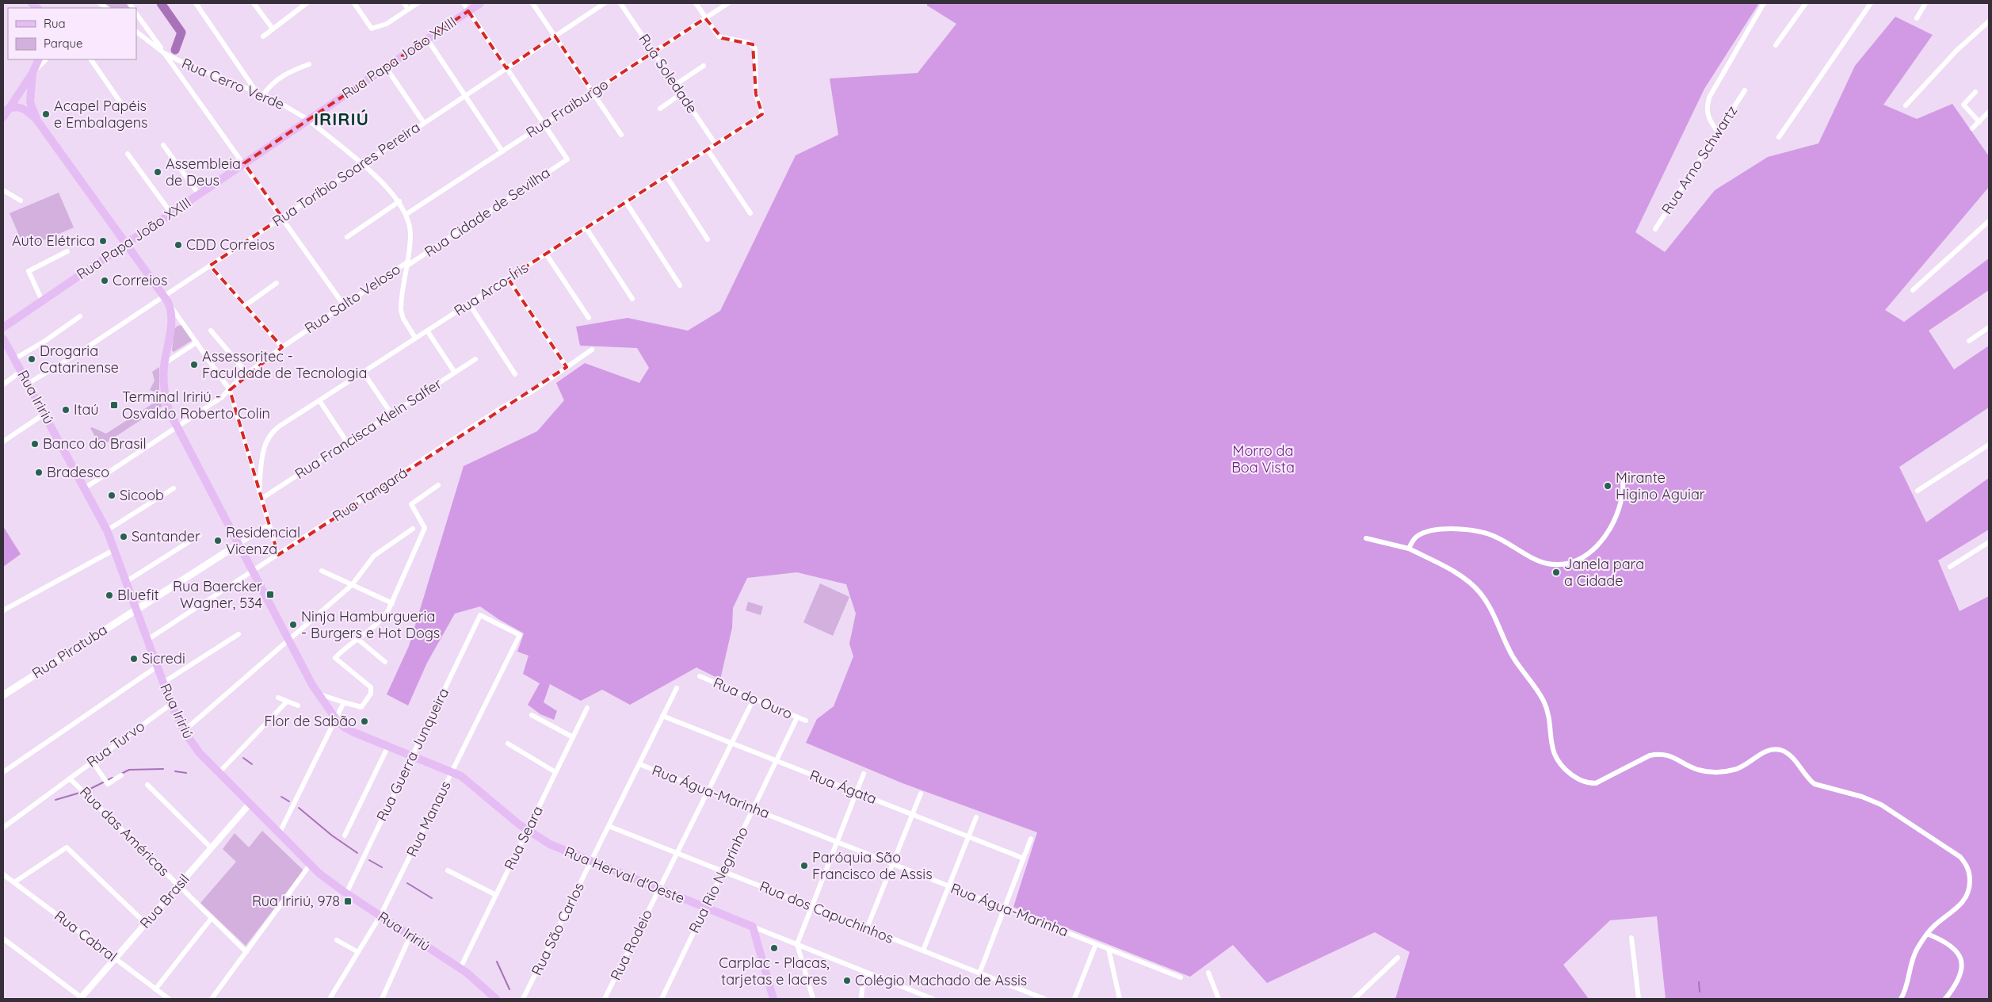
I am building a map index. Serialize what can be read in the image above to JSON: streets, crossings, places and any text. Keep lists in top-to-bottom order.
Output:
{
  "streets": {
    "main road": [
      "Rua Papa João XXIII",
      "Rua Iririú",
      "Rua Piratuba",
      "Rua Herval d'Oeste"
    ],
    "street": [
      "Rua Soledade",
      "Rua Cerro Verde",
      "Rua Fraiburgo",
      "Rua Arno Schwartz",
      "Rua Toríbio Soares Pereira",
      "Rua Cidade de Sevilha",
      "Rua Arco-Íris",
      "Rua Salto Veloso",
      "Rua Francisca Klein Salfer",
      "Rua Tangará",
      "Rua do Ouro",
      "Rua Turvo",
      "Rua Guerra Junqueira",
      "Rua Ágata",
      "Rua Água-Marinha",
      "Rua Manaus",
      "Rua das Américas",
      "Rua Seara",
      "Rua Rio Negrinho",
      "Rua Brasil",
      "Rua dos Capuchinhos",
      "Rua São Carlos",
      "Rua Cabral",
      "Rua Rodeio"
    ]
  },
  "crossings": [
    ["Rua Papa João XXIII", "Rua Cerro Verde"],
    ["Rua Soledade", "Rua Fraiburgo"],
    ["Rua Soledade", "Rua Arco-Íris"],
    ["Rua Cerro Verde", "Rua Fraiburgo"],
    ["Rua Cerro Verde", "Rua Toríbio Soares Pereira"],
    ["Rua Cerro Verde", "Rua Cidade de Sevilha"],
    ["Rua Cerro Verde", "Rua Arco-Íris"],
    ["Rua Cerro Verde", "Rua Salto Veloso"],
    ["Rua Fraiburgo", "Rua Cidade de Sevilha"],
    ["Rua Fraiburgo", "Rua Arco-Íris"],
    ["Rua Toríbio Soares Pereira", "Rua Iririú"],
    ["Rua Cidade de Sevilha", "Rua Salto Veloso"],
    ["Rua Salto Veloso", "Rua Iririú"],
    ["Rua Salto Veloso", "Rua Herval d'Oeste"],
    ["Rua Iririú", "Rua Tangará"],
    ["Rua Iririú", "Rua Piratuba"],
    ["Rua Iririú", "Rua Turvo"],
    ["Rua Iririú", "Rua Guerra Junqueira"],
    ["Rua Iririú", "Rua Manaus"],
    ["Rua Iririú", "Rua Seara"],
    ["Rua Iririú", "Rua Brasil"],
    ["Rua Tangará", "Rua Herval d'Oeste"],
    ["Rua Piratuba", "Rua Herval d'Oeste"],
    ["Rua do Ouro", "Rua Rio Negrinho"],
    ["Rua do Ouro", "Rua Rodeio"],
    ["Rua Turvo", "Rua das Américas"],
    ["Rua Guerra Junqueira", "Rua Manaus"],
    ["Rua Guerra Junqueira", "Rua Herval d'Oeste"],
    ["Rua Ágata", "Rua Rio Negrinho"],
    ["Rua Ágata", "Rua São Carlos"],
    ["Rua Ágata", "Rua Rodeio"],
    ["Rua Água-Marinha", "Rua Rio Negrinho"],
    ["Rua Água-Marinha", "Rua São Carlos"],
    ["Rua Água-Marinha", "Rua Rodeio"],
    ["Rua Manaus", "Rua Herval d'Oeste"],
    ["Rua das Américas", "Rua Brasil"],
    ["Rua Seara", "Rua Herval d'Oeste"],
    ["Rua Herval d'Oeste", "Rua Rio Negrinho"],
    ["Rua Herval d'Oeste", "Rua São Carlos"],
    ["Rua Herval d'Oeste", "Rua Rodeio"],
    ["Rua Rio Negrinho", "Rua dos Capuchinhos"],
    ["Rua Brasil", "Rua Cabral"],
    ["Rua dos Capuchinhos", "Rua São Carlos"],
    ["Rua dos Capuchinhos", "Rua Rodeio"]
  ],
  "districts": ["IRIRIÚ"],
  "parks": ["Morro da Boa Vista"],
  "places": {
    "other": [
      "Acapel Papéis e Embalagens",
      "Assembleia de Deus",
      "Auto Elétrica",
      "CDD Correios",
      "Correios",
      "Drogaria Catarinense",
      "Assessoritec - Faculdade de Tecnologia",
      "Itaú",
      "Banco do Brasil",
      "Bradesco",
      "Mirante Higino Aguiar",
      "Sicoob",
      "Santander",
      "Residencial Vicenza",
      "Janela para a Cidade",
      "Bluefit",
      "Ninja Hamburgueria - Burgers e Hot Dogs",
      "Sicredi",
      "Flor de Sabão",
      "Paróquia São Francisco de Assis",
      "Carplac - Placas, tarjetas e lacres",
      "Colégio Machado de Assis"
    ],
    "transit": ["Terminal Iririú - Osvaldo Roberto Colin", "Rua Baercker Wagner, 534", "Rua Iririú, 978"]
  },
  "legend": ["Rua", "Parque"]
}
